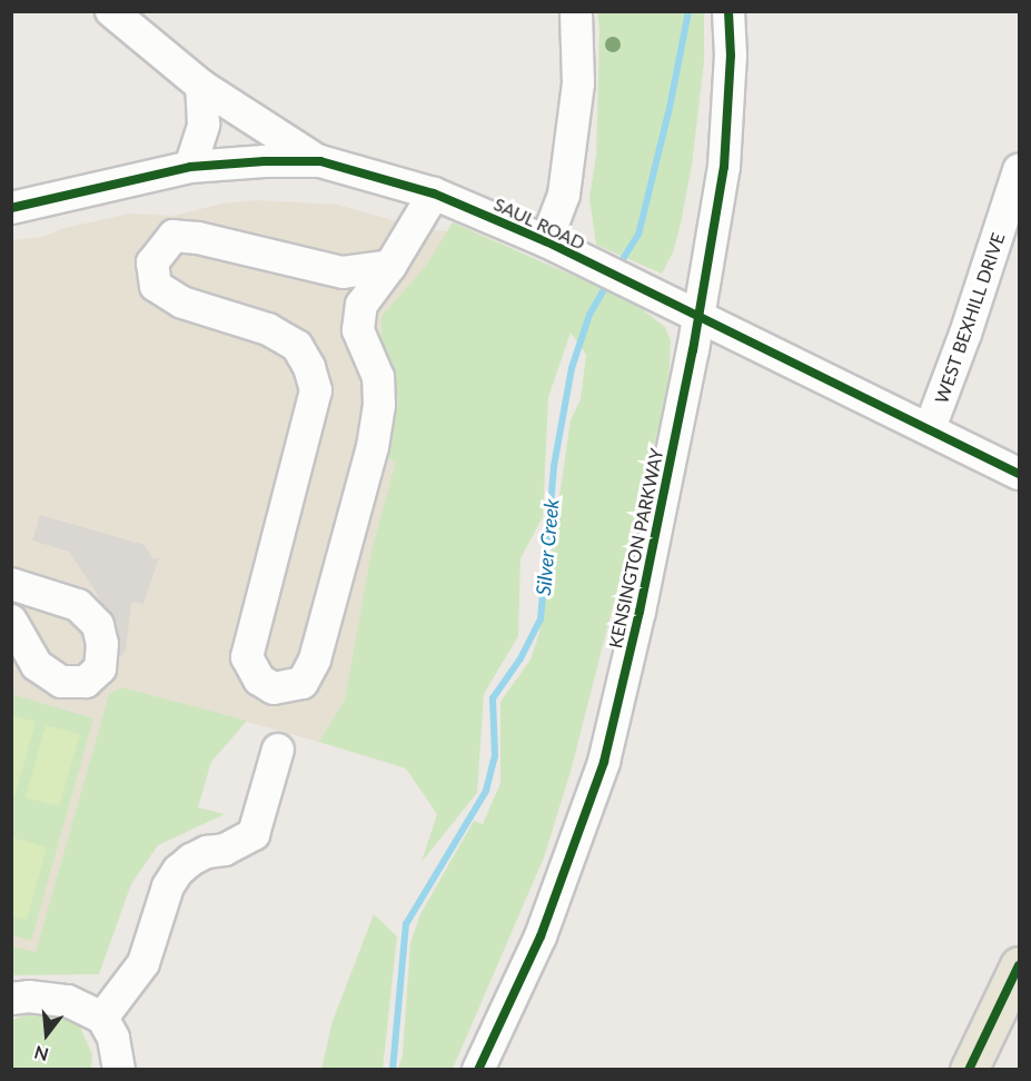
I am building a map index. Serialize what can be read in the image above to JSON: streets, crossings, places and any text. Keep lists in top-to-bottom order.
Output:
{
  "streets": {
    "street": ["SAUL ROAD", "WEST BEXHILL DRIVE", "KENSINGTON PARKWAY"]
  },
  "crossings": [
    ["SAUL ROAD", "WEST BEXHILL DRIVE"],
    ["SAUL ROAD", "KENSINGTON PARKWAY"]
  ],
  "water": ["Silver Creek"],
  "north": "bottom"
}
